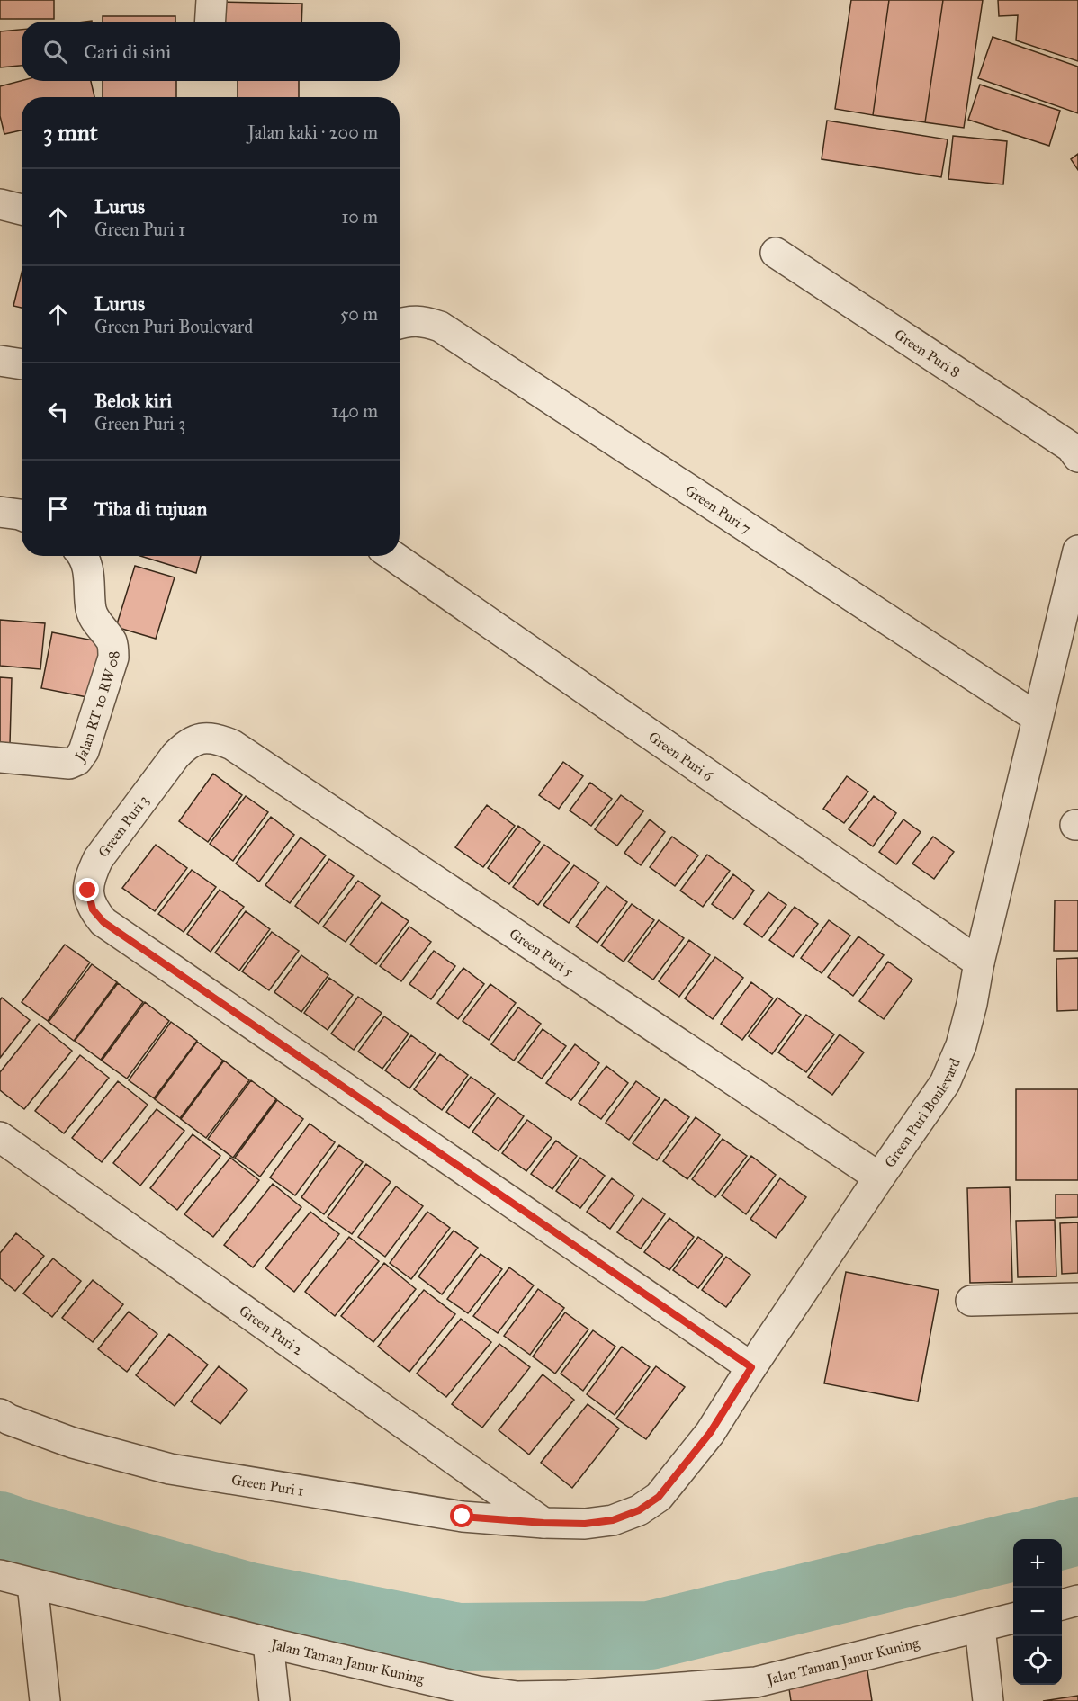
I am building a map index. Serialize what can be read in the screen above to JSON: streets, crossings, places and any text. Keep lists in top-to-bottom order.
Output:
{
  "streets": {
    "street": [
      "Green Puri 8",
      "Green Puri 7",
      "Jalan RT 10 RW 08",
      "Green Puri 6",
      "Green Puri 3",
      "Green Puri 5",
      "Green Puri Boulevard",
      "Green Puri 2",
      "Green Puri 1",
      "Jalan Taman Janur Kuning"
    ]
  },
  "crossings": [
    ["Green Puri 7", "Green Puri Boulevard"],
    ["Green Puri 6", "Green Puri Boulevard"],
    ["Green Puri 3", "Green Puri 5"],
    ["Green Puri 3", "Green Puri Boulevard"],
    ["Green Puri 5", "Green Puri Boulevard"],
    ["Green Puri Boulevard", "Green Puri 2"],
    ["Green Puri Boulevard", "Green Puri 1"],
    ["Green Puri 2", "Green Puri 1"]
  ],
  "page": {
    "search": "Cari di sini",
    "heading": ["3 mnt", "Jalan kaki · 200 m"],
    "list": [
      ["Lurus", "Green Puri 1", "10 m"],
      ["Lurus", "Green Puri Boulevard", "50 m"],
      ["Belok kiri", "Green Puri 3", "140 m"],
      "Tiba di tujuan"
    ],
    "map_buttons": ["+", "−"]
  }
}
